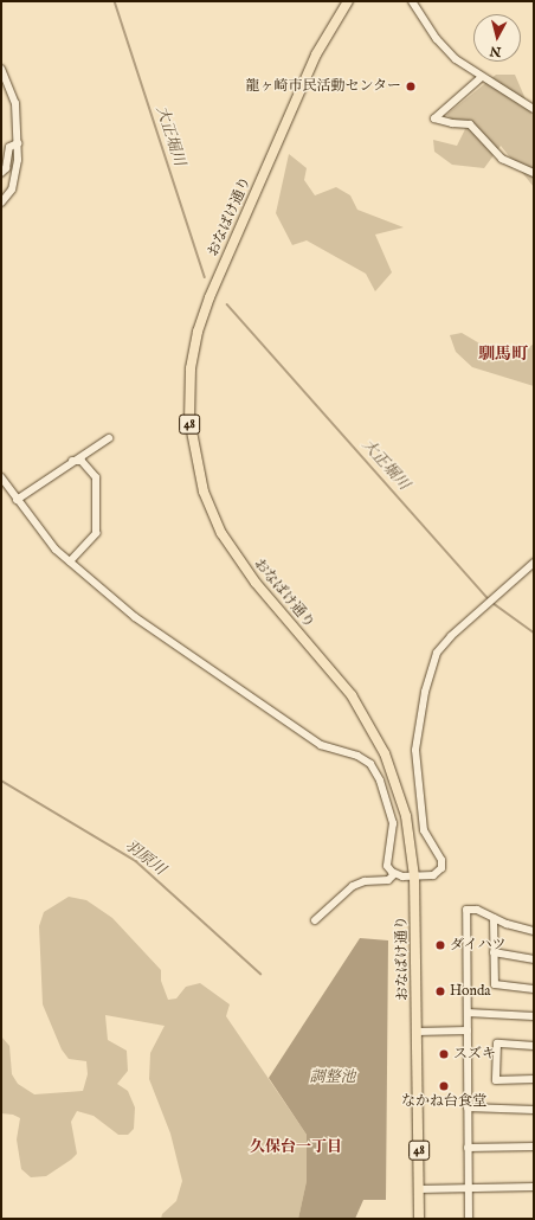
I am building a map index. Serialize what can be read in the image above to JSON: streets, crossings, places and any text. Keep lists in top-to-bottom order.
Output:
{
  "streets": {
    "main road": ["おなばけ通り", "48"]
  },
  "districts": ["馴馬町", "久保台一丁目"],
  "water": ["大正堀川", "羽原川", "調整池"],
  "places": [
    "龍ヶ崎市民活動センター",
    "ダイハツ",
    "Honda",
    "スズキ",
    "なかね台食堂"
  ],
  "north": "bottom"
}
